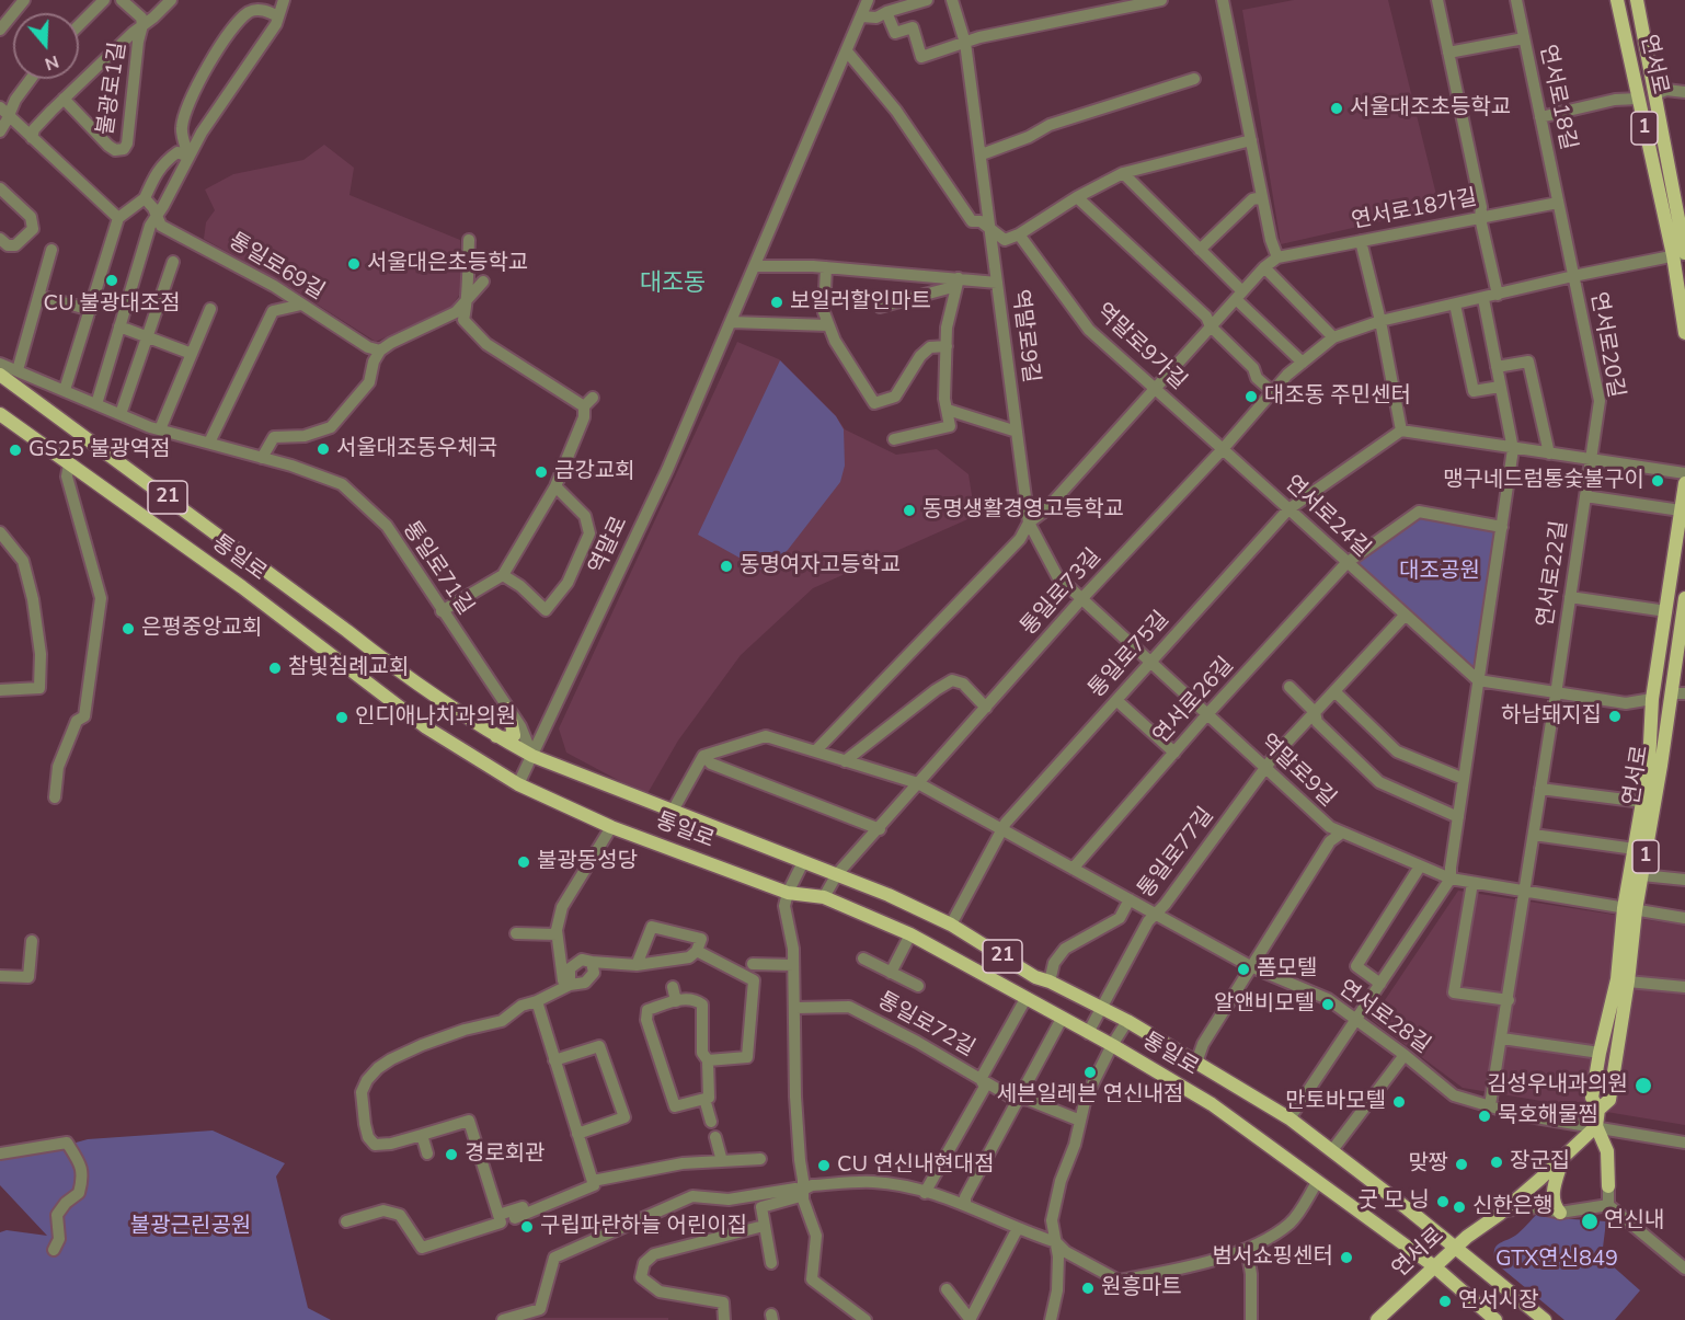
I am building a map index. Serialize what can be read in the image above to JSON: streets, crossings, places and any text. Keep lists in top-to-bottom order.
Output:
{
  "streets": {
    "main road": [
      "연서로",
      "1",
      "21",
      "통일로"
    ],
    "street": [
      "불광로1길",
      "연서로18길",
      "연서로18가길",
      "통일로69길",
      "역말로9길",
      "연서로20길",
      "역말로9가길",
      "연서로24길",
      "역말로",
      "통일로71길",
      "연서로22길",
      "통일로73길",
      "통일로75길",
      "연서로26길",
      "통일로77길",
      "연서로28길",
      "통일로72길"
    ]
  },
  "crossings": [
    ["연서로", "1"],
    ["연서로", "역말로9길"],
    ["연서로", "연서로20길"],
    ["연서로", "통일로"],
    ["연서로", "연서로28길"],
    ["연서로18길", "연서로18가길"],
    ["연서로18길", "연서로20길"],
    ["1", "연서로28길"],
    ["연서로18가길", "연서로20길"],
    ["역말로9길", "통일로73길"],
    ["역말로9길", "통일로75길"],
    ["역말로9길", "연서로26길"],
    ["역말로9길", "통일로77길"],
    ["연서로20길", "역말로9가길"],
    ["연서로20길", "연서로24길"],
    ["연서로20길", "연서로22길"],
    ["연서로20길", "통일로73길"],
    ["역말로9가길", "연서로24길"],
    ["역말로9가길", "통일로73길"],
    ["연서로24길", "통일로73길"],
    ["연서로24길", "통일로75길"],
    ["연서로24길", "연서로26길"],
    ["연서로24길", "통일로77길"],
    ["역말로", "통일로"],
    ["역말로", "통일로71길"],
    ["통일로", "통일로71길"],
    ["통일로", "통일로73길"],
    ["통일로", "통일로75길"],
    ["통일로", "통일로77길"],
    ["통일로", "연서로28길"],
    ["통일로77길", "연서로28길"]
  ],
  "districts": ["대조동"],
  "parks": ["대조공원", "불광근린공원", "GTX연신849"],
  "places": [
    "서울대조초등학교",
    "서울대은초등학교",
    "CU 불광대조점",
    "보일러할인마트",
    "대조동 주민센터",
    "서울대조동우체국",
    "GS25 불광역점",
    "금강교회",
    "맹구네드럼통숯불구이",
    "동명생활경영고등학교",
    "동명여자고등학교",
    "은평중앙교회",
    "참빛침례교회",
    "하남돼지집",
    "인디애나치과의원",
    "불광동성당",
    "폼모텔",
    "알앤비모텔",
    "세븐일레븐 연신내점",
    "김성우내과의원",
    "만토바모텔",
    "묵호해물찜",
    "경로회관",
    "장군집",
    "맞짱",
    "CU 연신내현대점",
    "굿 모 닝",
    "신한은행",
    "연신내",
    "구립파란하늘 어린이집",
    "범서쇼핑센터",
    "원흥마트",
    "연서시장"
  ],
  "north": "bottom"
}
